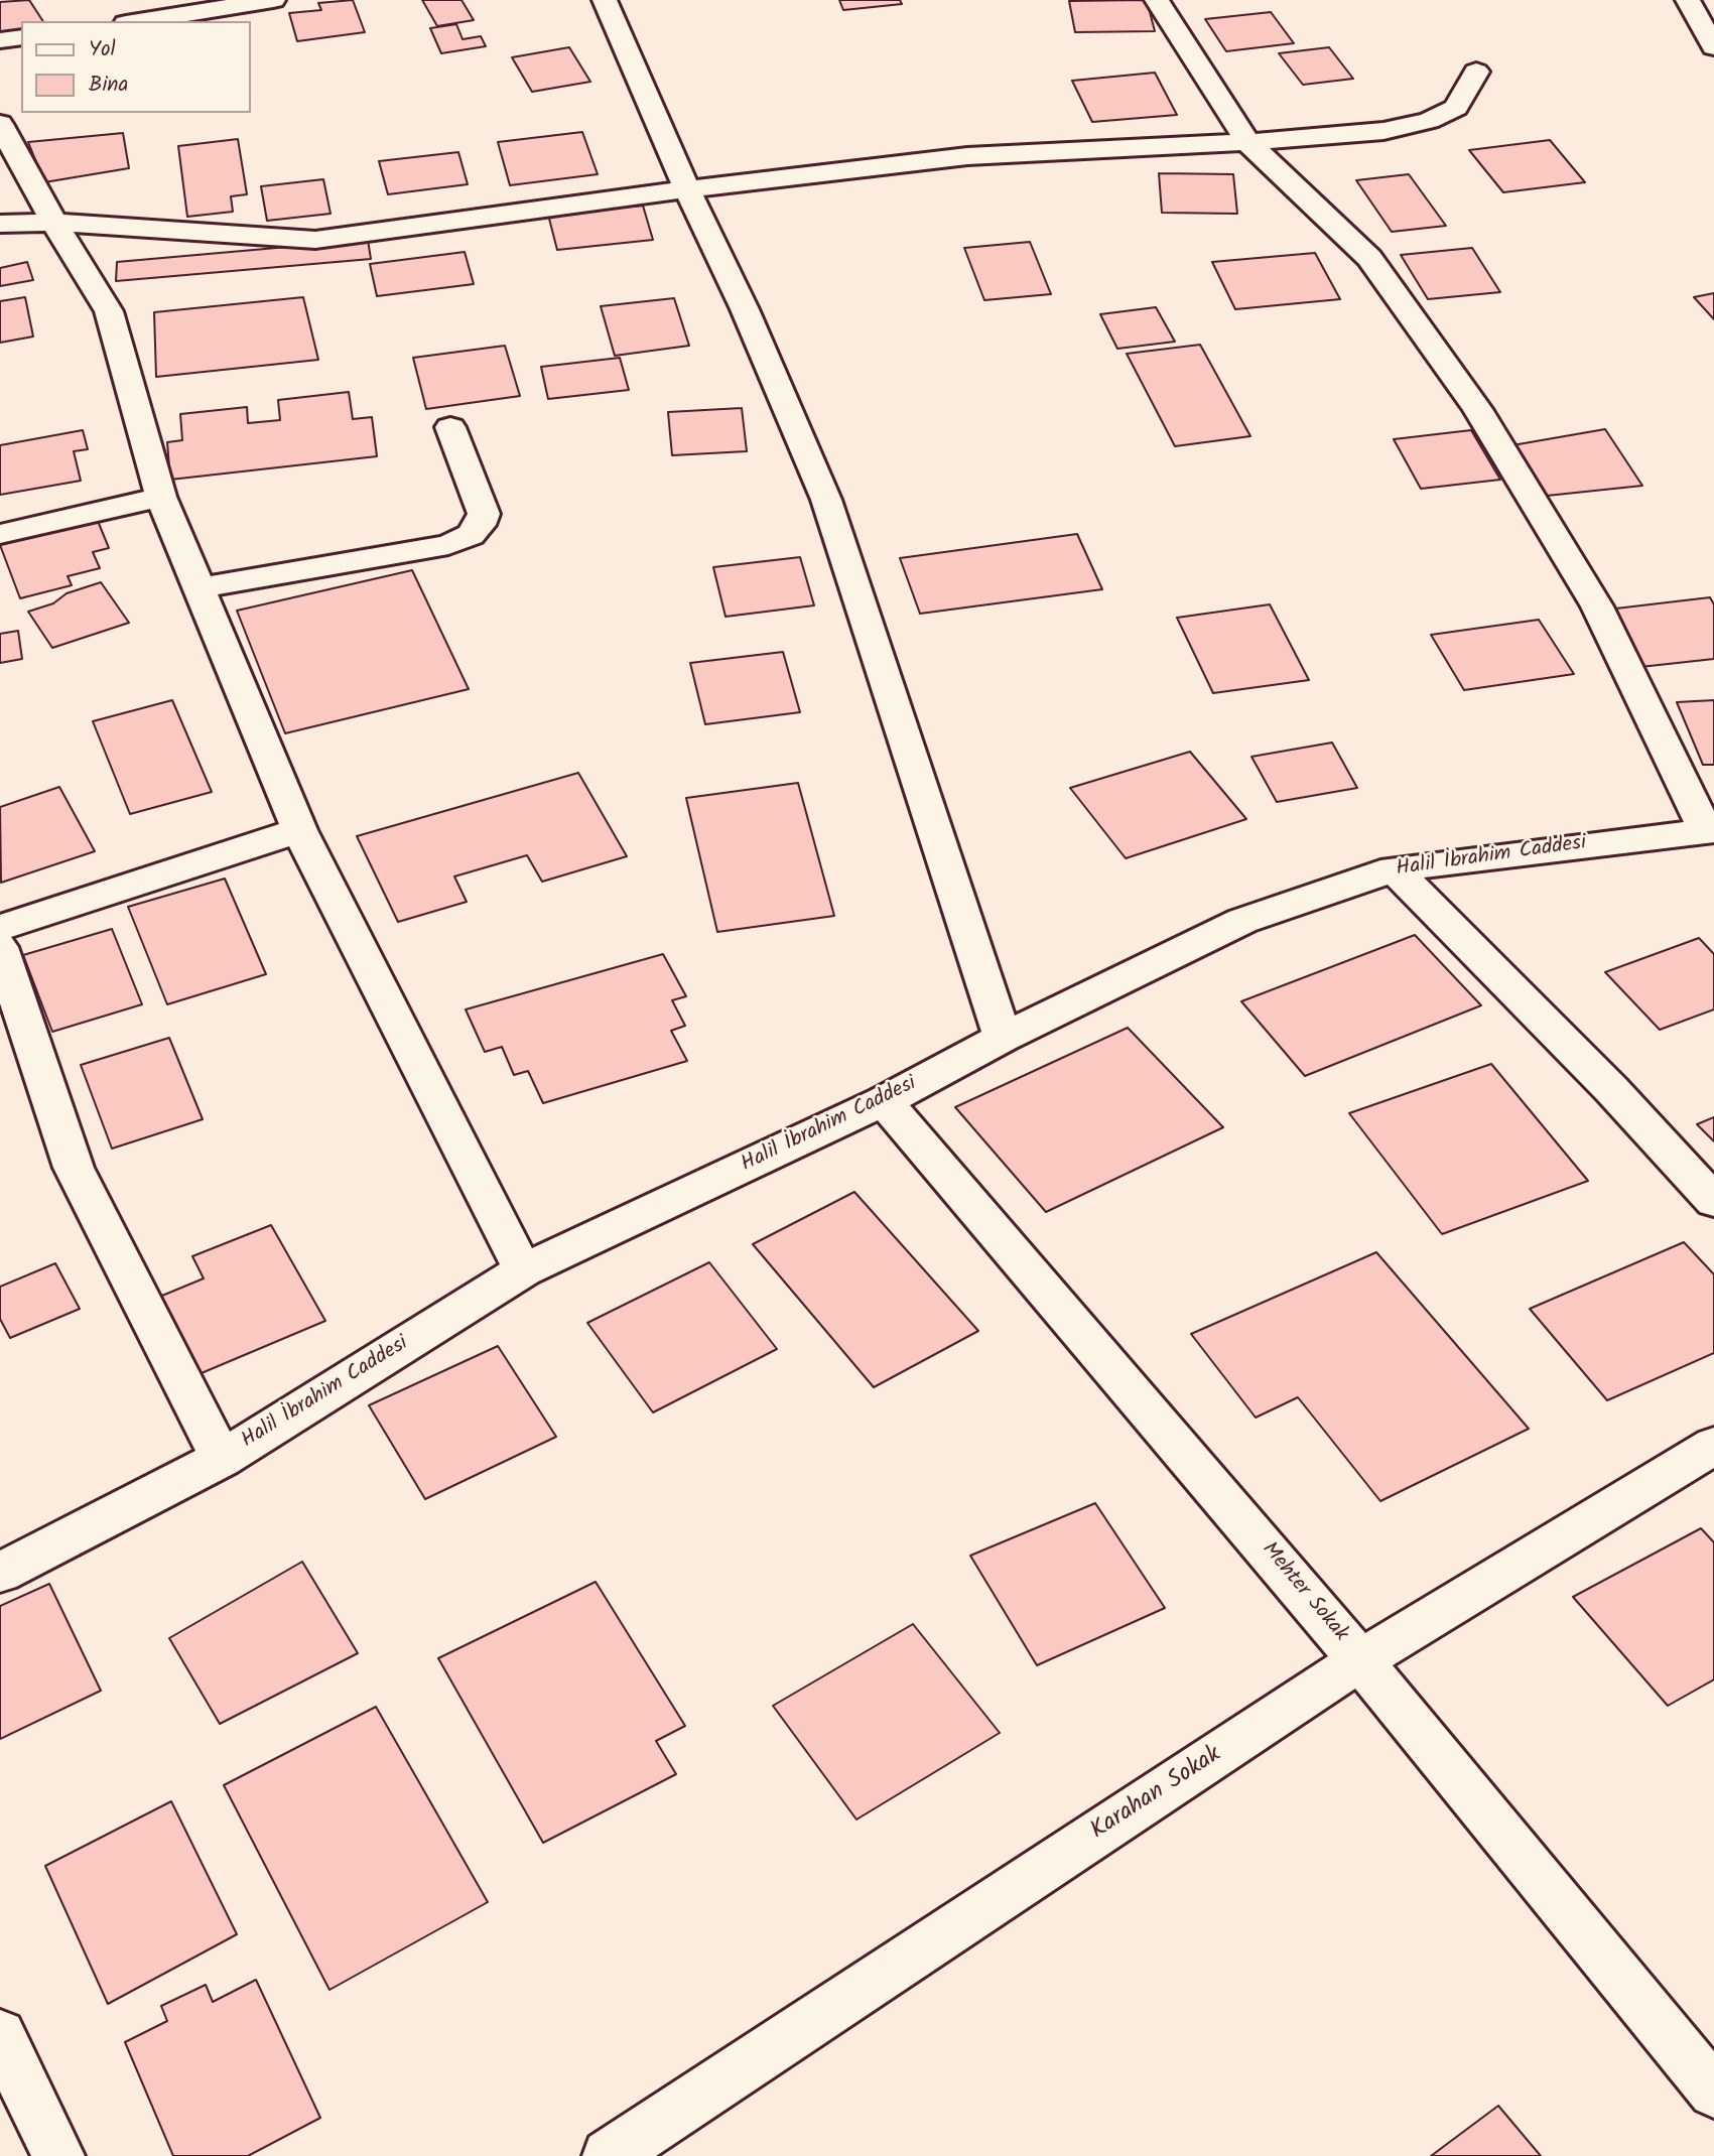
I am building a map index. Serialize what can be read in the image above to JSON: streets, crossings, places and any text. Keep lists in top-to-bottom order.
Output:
{
  "streets": {
    "street": ["Halil İbrahim Caddesi", "Mehter Sokak", "Karahan Sokak"]
  },
  "crossings": [
    ["Halil İbrahim Caddesi", "Mehter Sokak"],
    ["Mehter Sokak", "Karahan Sokak"]
  ],
  "legend": ["Yol", "Bina"]
}
